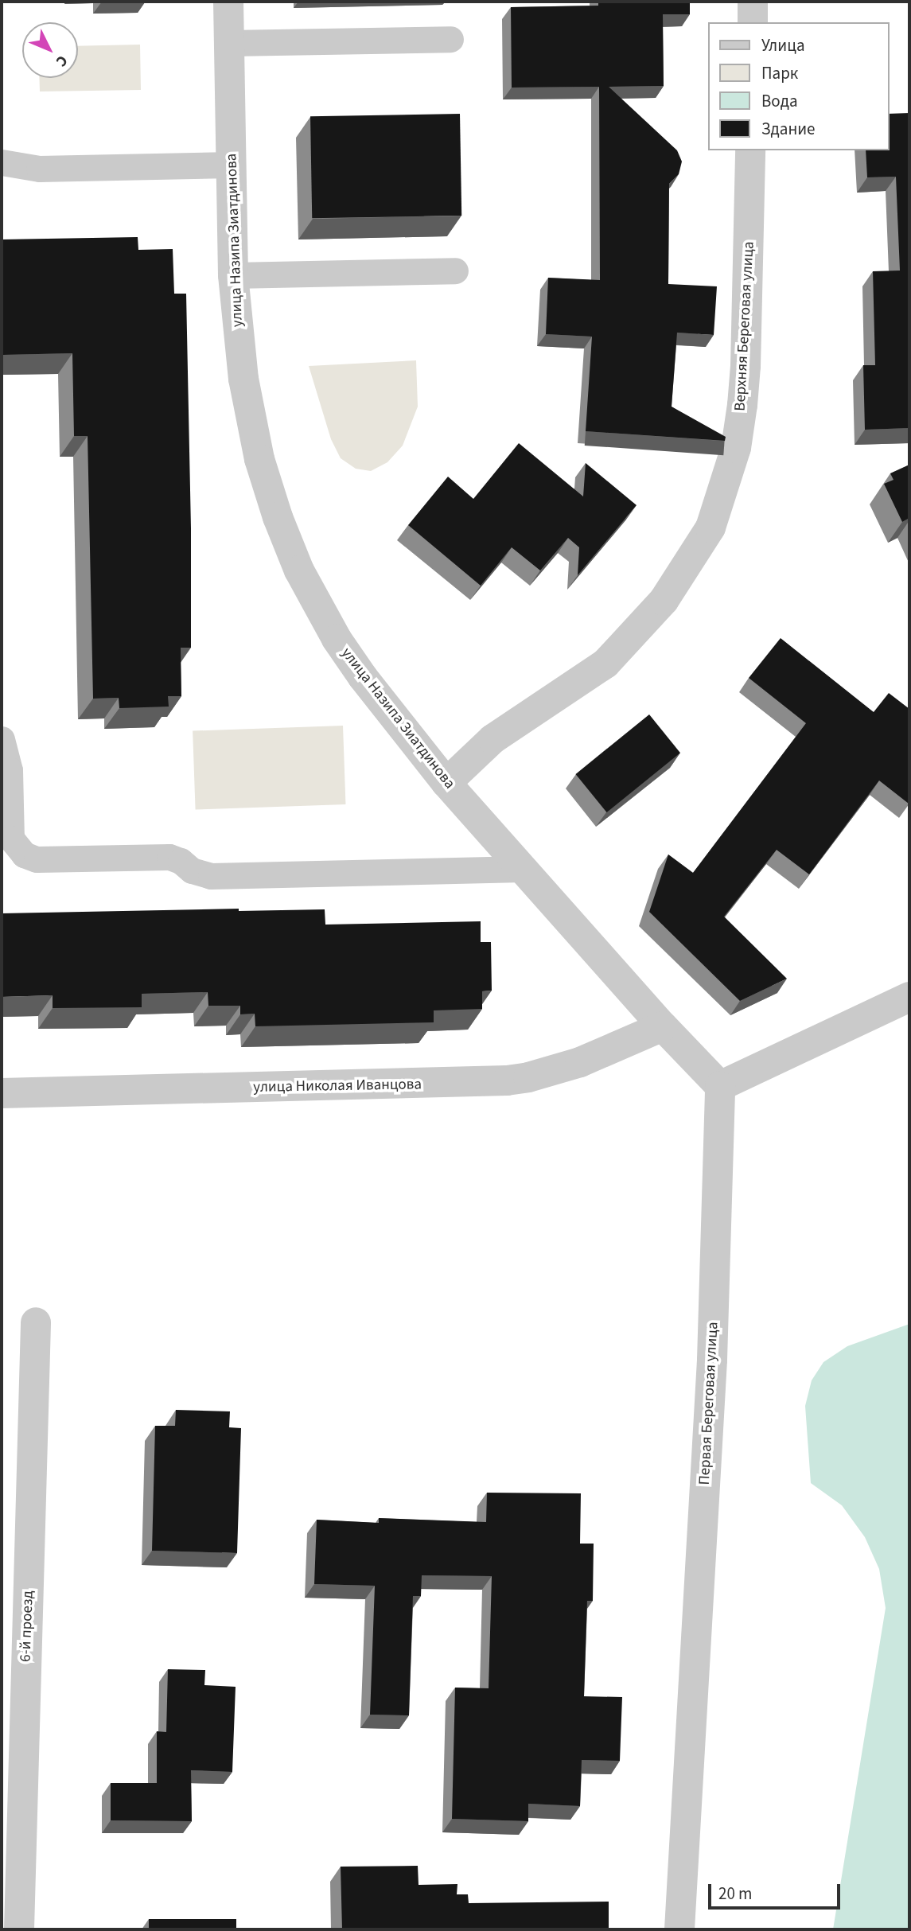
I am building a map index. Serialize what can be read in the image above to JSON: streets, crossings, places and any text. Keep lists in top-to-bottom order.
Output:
{
  "streets": {
    "street": [
      "улица Назипа Зиатдинова",
      "Верхняя Береговая улица",
      "улица Николая Иванцова",
      "Первая Береговая улица",
      "6-й проезд"
    ]
  },
  "crossings": [
    ["улица Назипа Зиатдинова", "Верхняя Береговая улица"],
    ["улица Назипа Зиатдинова", "улица Николая Иванцова"],
    ["улица Назипа Зиатдинова", "Первая Береговая улица"]
  ],
  "legend": [
    "Улица",
    "Парк",
    "Вода",
    "Здание"
  ],
  "scale_bar": "20 m",
  "north": "bottom right"
}
